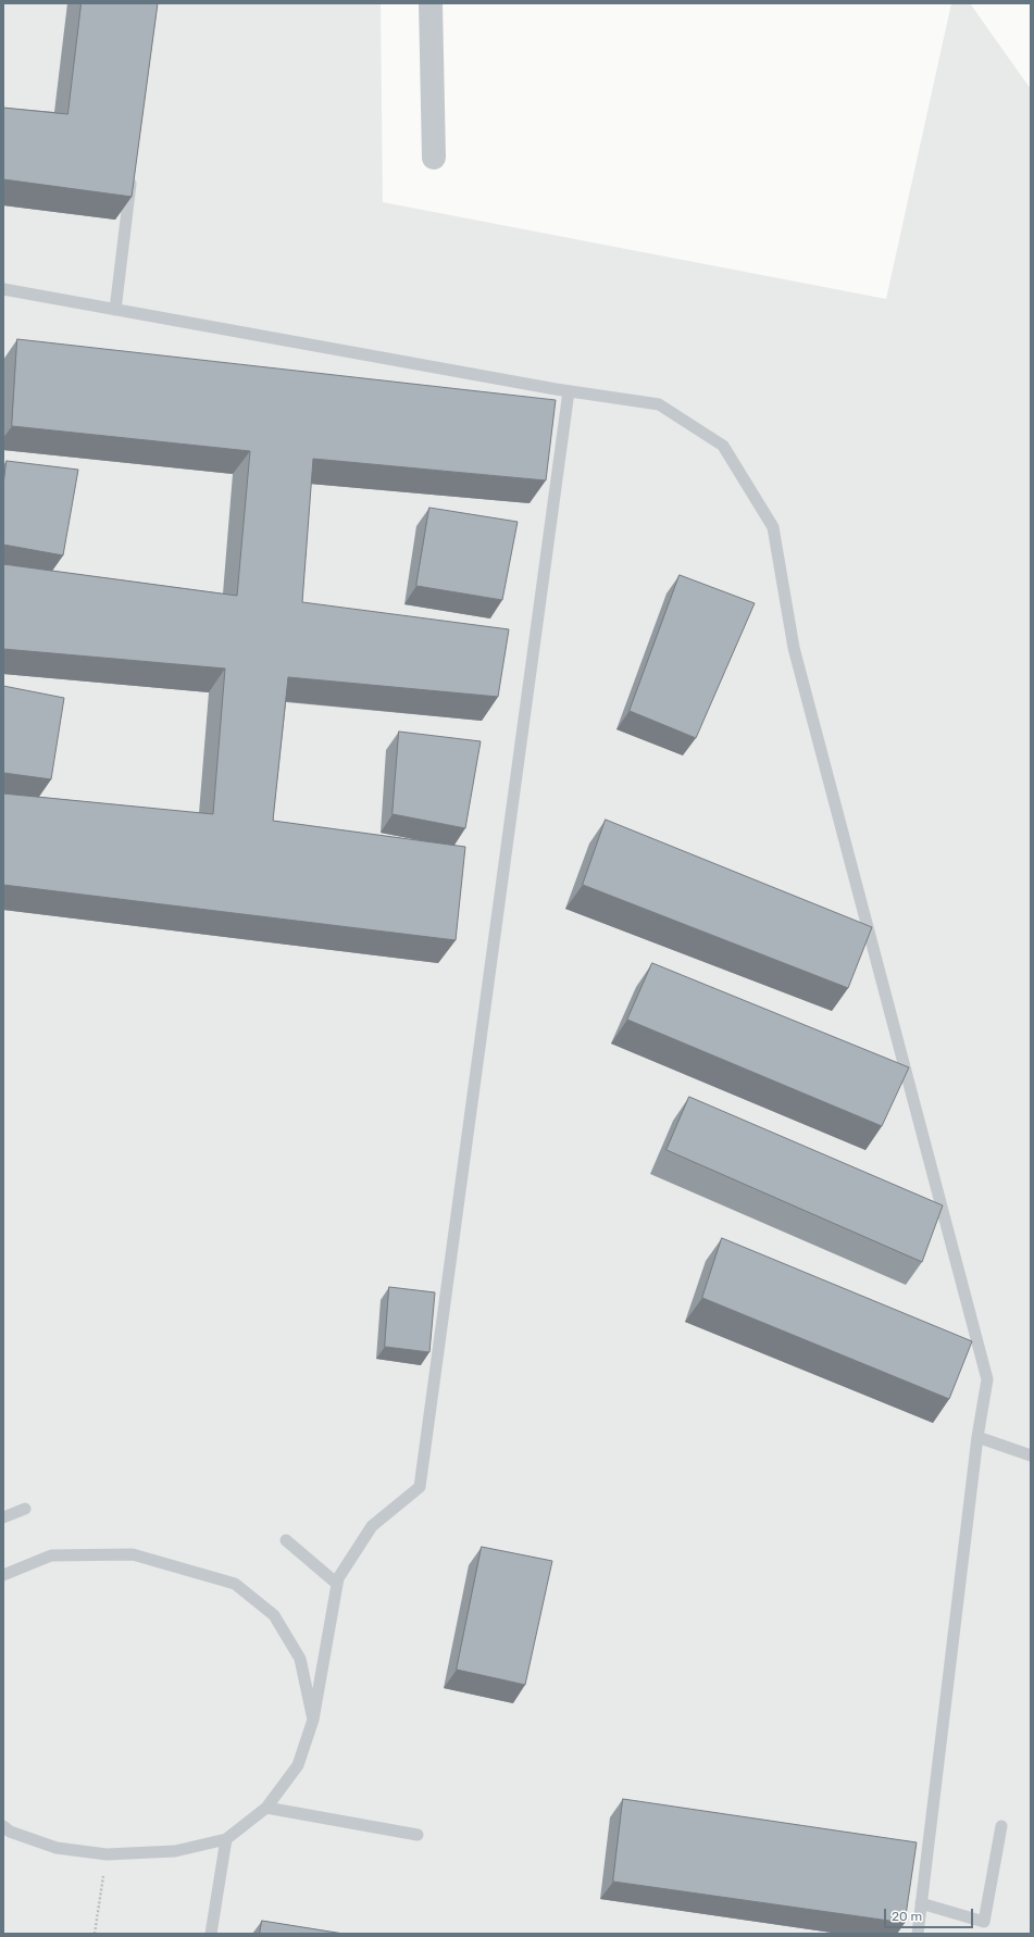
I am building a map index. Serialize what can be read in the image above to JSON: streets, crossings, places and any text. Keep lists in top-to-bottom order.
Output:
{
  "scale_bar": "20 m"
}
